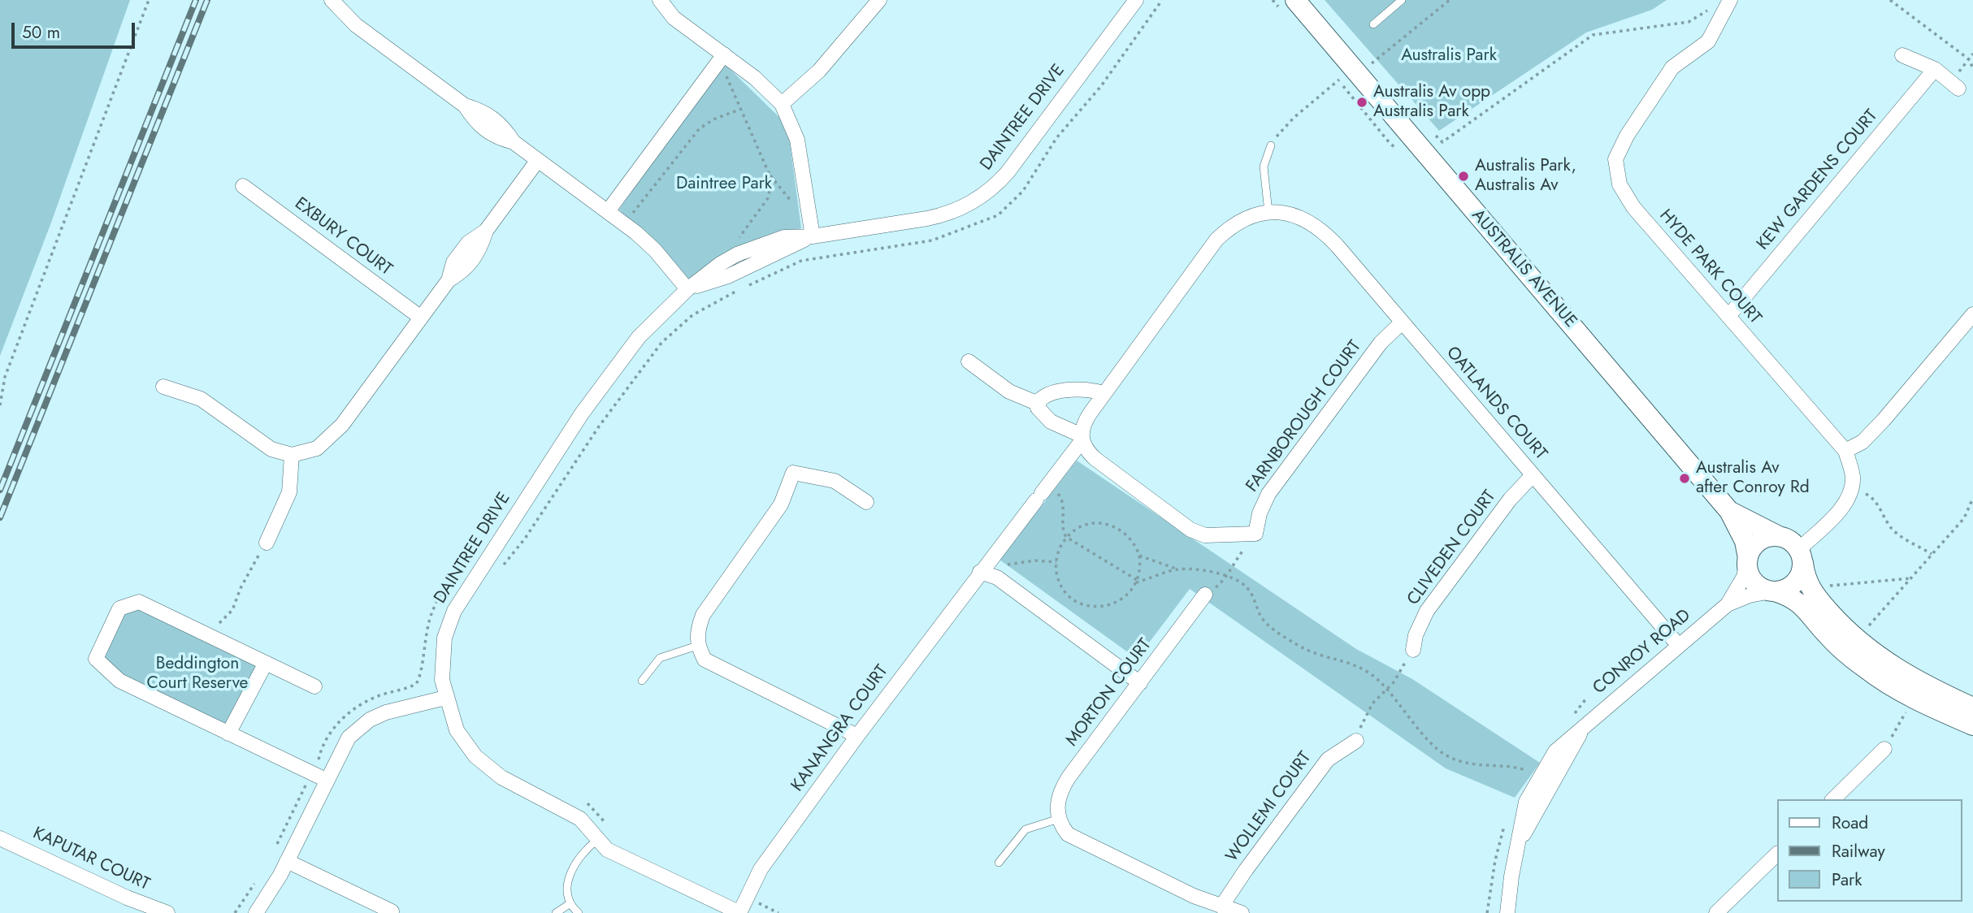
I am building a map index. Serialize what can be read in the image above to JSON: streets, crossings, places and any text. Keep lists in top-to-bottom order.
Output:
{
  "streets": {
    "street": [
      "DAINTREE DRIVE",
      "KEW GARDENS COURT",
      "EXBURY COURT",
      "HYDE PARK COURT",
      "AUSTRALIS AVENUE",
      "OATLANDS COURT",
      "FARNBOROUGH COURT",
      "CLIVEDEN COURT",
      "CONROY ROAD",
      "MORTON COURT",
      "KANANGRA COURT",
      "WOLLEMI COURT",
      "KAPUTAR COURT"
    ]
  },
  "crossings": [
    ["DAINTREE DRIVE", "KANANGRA COURT"],
    ["KEW GARDENS COURT", "HYDE PARK COURT"],
    ["AUSTRALIS AVENUE", "CONROY ROAD"],
    ["OATLANDS COURT", "FARNBOROUGH COURT"],
    ["OATLANDS COURT", "CLIVEDEN COURT"],
    ["OATLANDS COURT", "CONROY ROAD"],
    ["OATLANDS COURT", "KANANGRA COURT"]
  ],
  "parks": ["Australis Park", "Daintree Park", "Beddington Court Reserve"],
  "places": ["Australis Av opp Australis Park", "Australis Park, Australis Av", "Australis Av after Conroy Rd"],
  "legend": ["Road", "Railway", "Park"],
  "scale_bar": "50 m"
}
